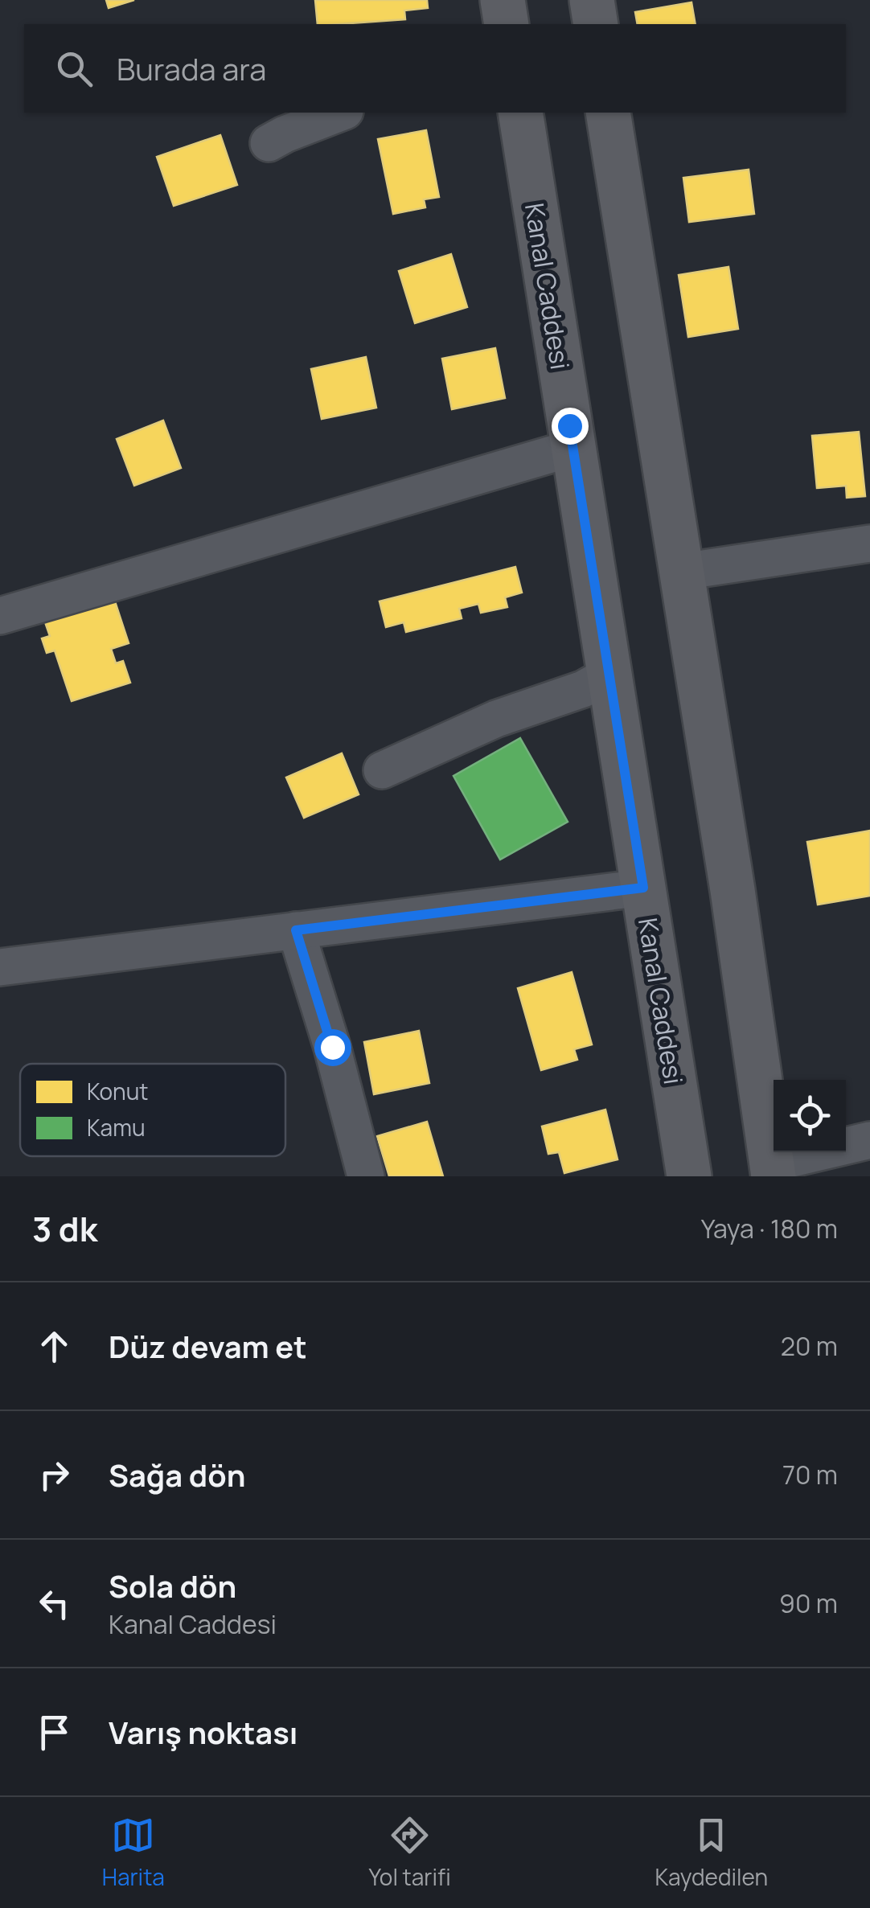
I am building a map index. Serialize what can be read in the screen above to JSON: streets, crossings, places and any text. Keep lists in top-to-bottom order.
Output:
{
  "streets": {
    "main road": ["Kanal Caddesi"]
  },
  "legend": ["Konut", "Kamu"],
  "page": {
    "search": "Burada ara",
    "heading": ["3 dk", "Yaya · 180 m"],
    "list": [
      ["Düz devam et", "20 m"],
      ["Sağa dön", "70 m"],
      ["Sola dön", "Kanal Caddesi", "90 m"],
      "Varış noktası"
    ],
    "nav": ["Harita", "Yol tarifi", "Kaydedilen"]
  }
}
